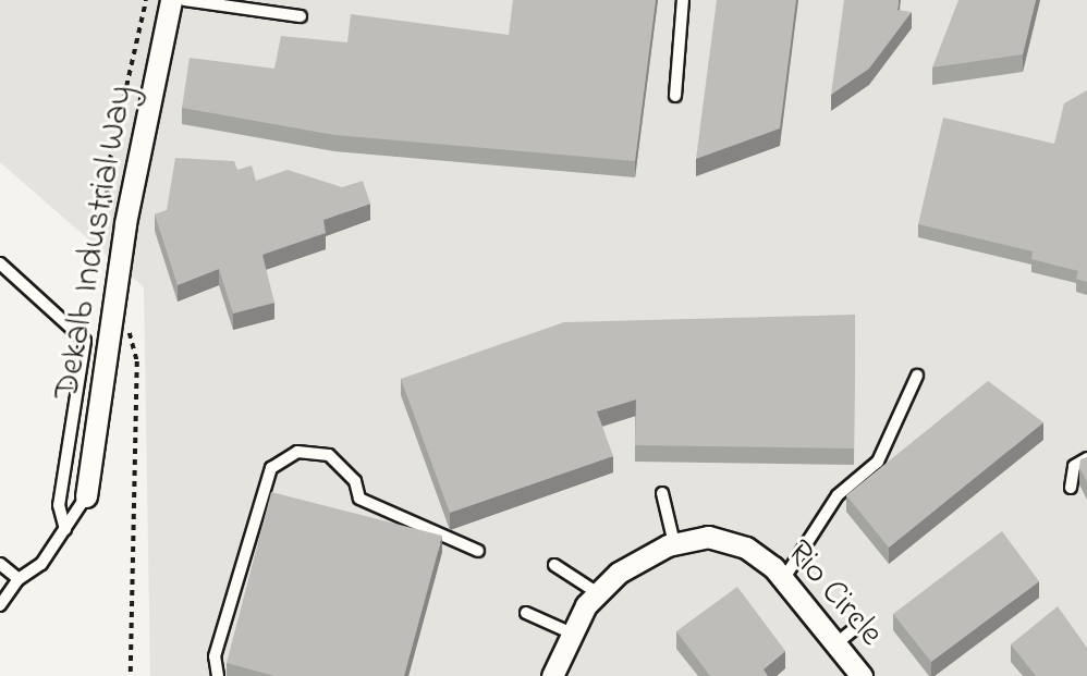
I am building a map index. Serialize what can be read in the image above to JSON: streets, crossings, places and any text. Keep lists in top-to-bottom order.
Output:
{
  "streets": {
    "street": ["Dekalb Industrial Way", "Rio Circle"]
  }
}
